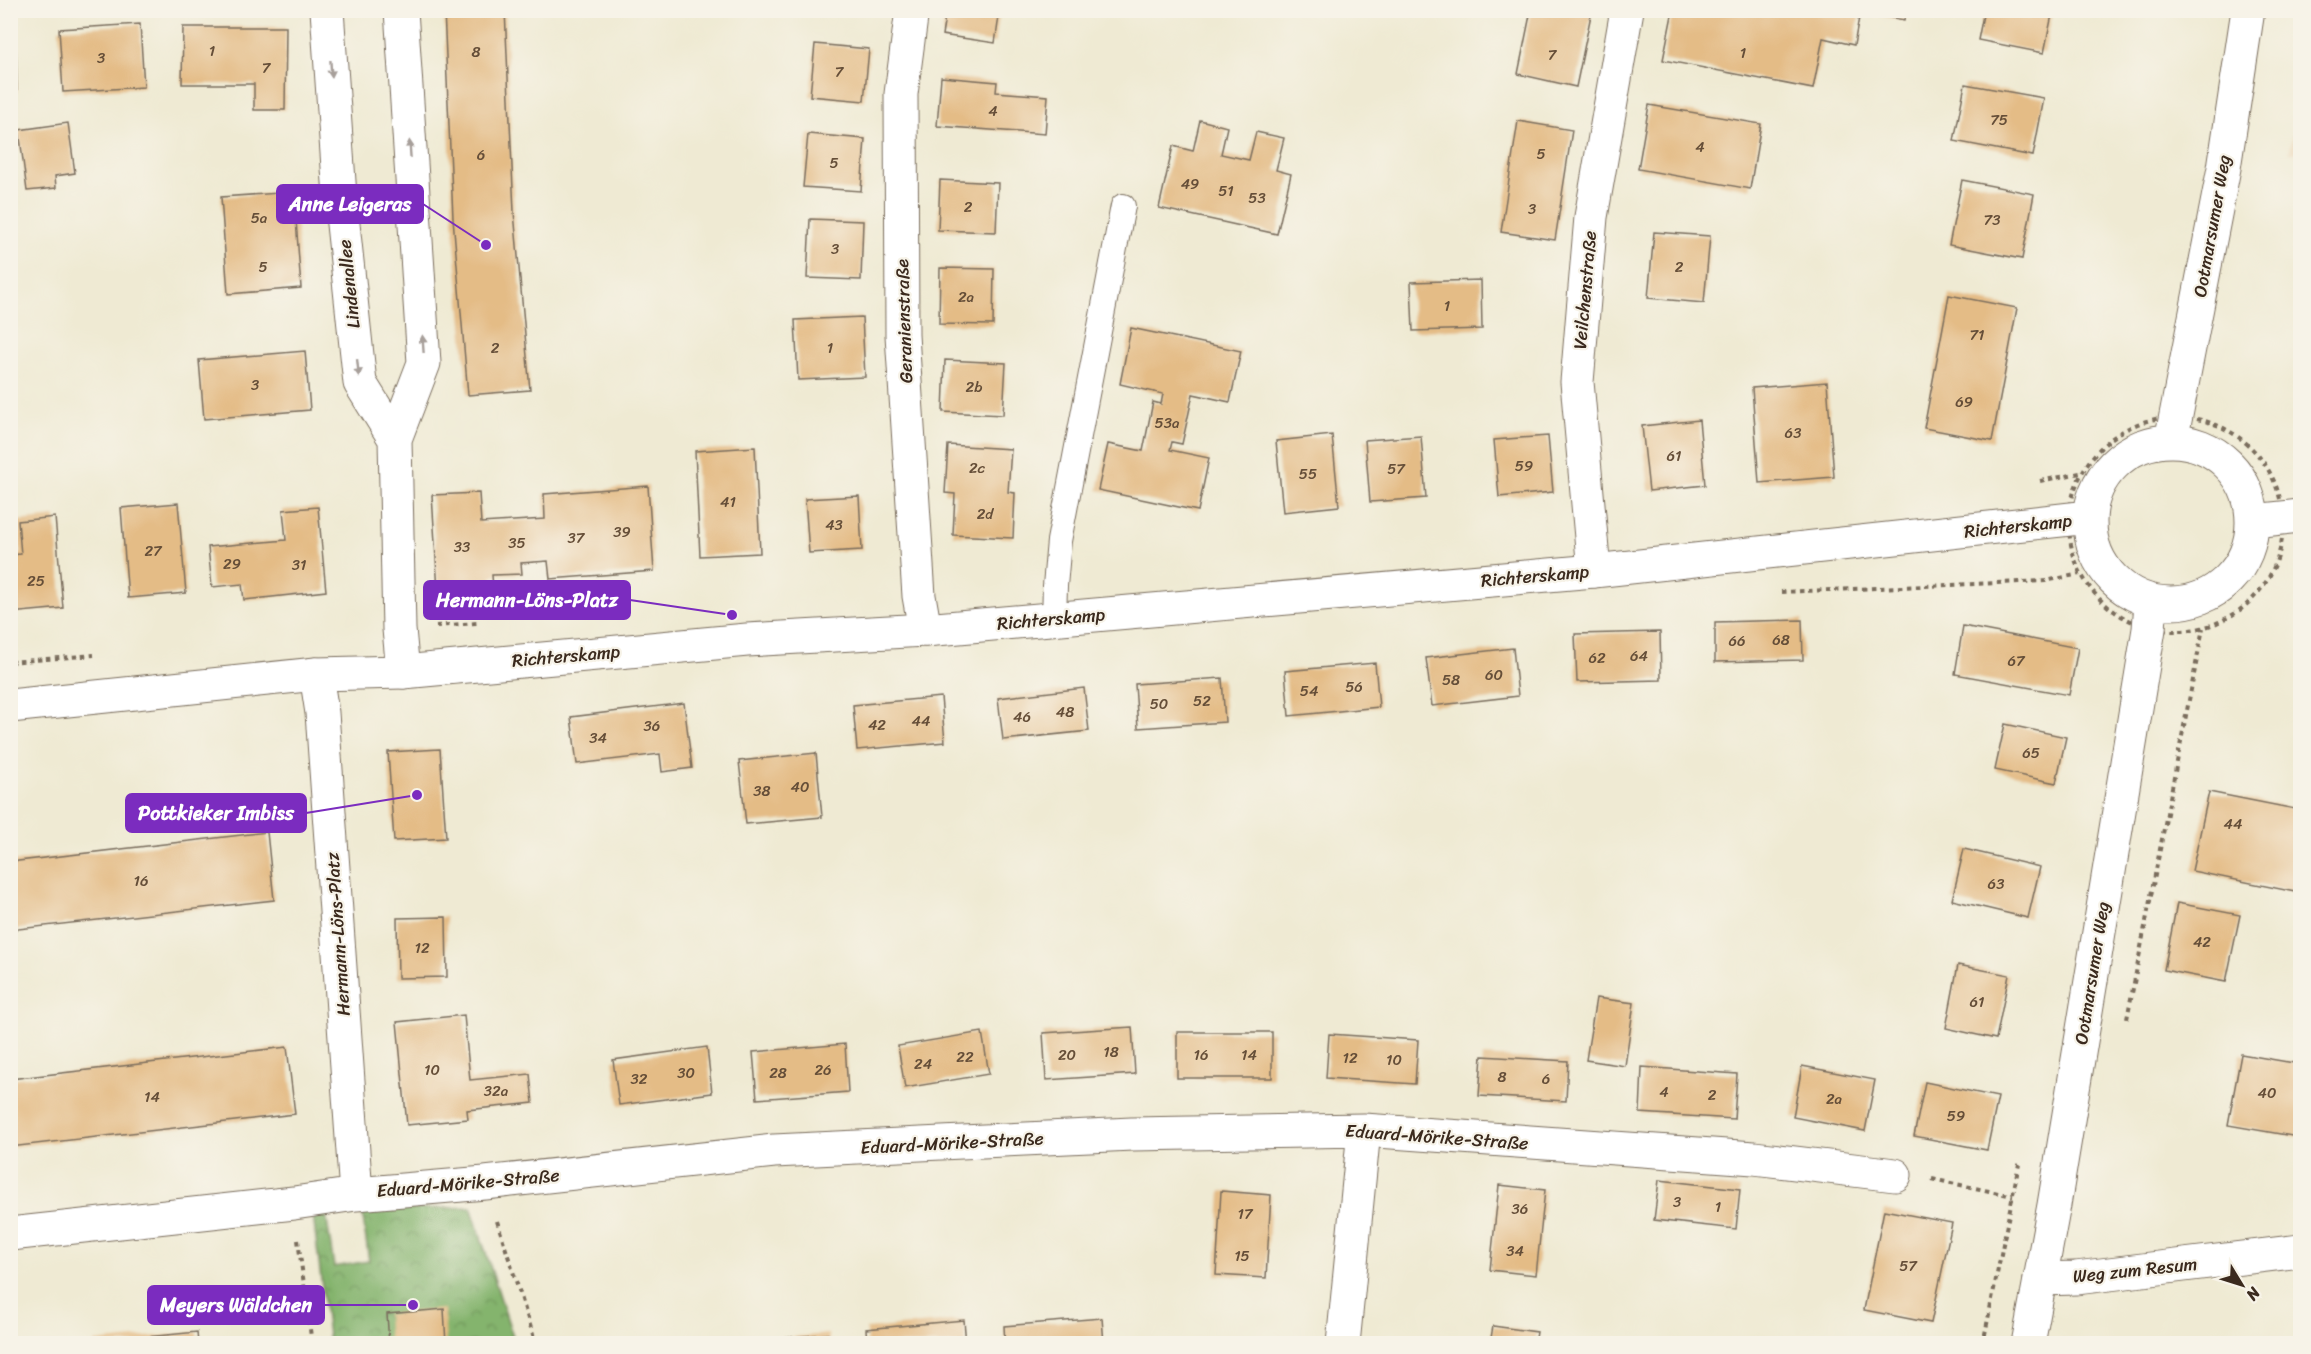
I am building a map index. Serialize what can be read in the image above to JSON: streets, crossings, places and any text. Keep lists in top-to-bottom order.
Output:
{
  "streets": {
    "street": [
      "Ootmarsumer Weg",
      "Lindenallee",
      "Veilchenstraße",
      "Geranienstraße",
      "Richterskamp",
      "Hermann-Löns-Platz",
      "Eduard-Mörike-Straße",
      "Weg zum Resum"
    ]
  },
  "crossings": [
    ["Ootmarsumer Weg", "Richterskamp"],
    ["Ootmarsumer Weg", "Weg zum Resum"],
    ["Veilchenstraße", "Richterskamp"],
    ["Geranienstraße", "Richterskamp"],
    ["Richterskamp", "Hermann-Löns-Platz"],
    ["Hermann-Löns-Platz", "Eduard-Mörike-Straße"]
  ],
  "places": [
    "Anne Leigeras",
    "Hermann-Löns-Platz",
    "Pottkieker Imbiss",
    "Meyers Wäldchen"
  ],
  "house_numbers": [
    "1",
    "8",
    "1",
    "7",
    "3",
    "7",
    "7",
    "4",
    "75",
    "4",
    "5",
    "6",
    "5",
    "49",
    "51",
    "53",
    "2",
    "3",
    "5a",
    "73",
    "3",
    "5",
    "2",
    "2a",
    "1",
    "71",
    "2",
    "1",
    "3",
    "2b",
    "69",
    "53a",
    "63",
    "61",
    "59",
    "2c",
    "57",
    "55",
    "41",
    "2d",
    "43",
    "39",
    "37",
    "35",
    "33",
    "27",
    "29",
    "31",
    "25",
    "68",
    "66",
    "64",
    "62",
    "67",
    "60",
    "58",
    "56",
    "54",
    "52",
    "50",
    "48",
    "46",
    "44",
    "42",
    "36",
    "34",
    "65",
    "40",
    "38",
    "44",
    "16",
    "63",
    "42",
    "12",
    "61",
    "18",
    "20",
    "16",
    "14",
    "22",
    "12",
    "10",
    "24",
    "10",
    "26",
    "30",
    "28",
    "8",
    "32",
    "6",
    "32a",
    "4",
    "40",
    "2",
    "14",
    "2a",
    "59",
    "3",
    "1",
    "36",
    "17",
    "34",
    "15",
    "57"
  ],
  "north": "bottom right"
}
